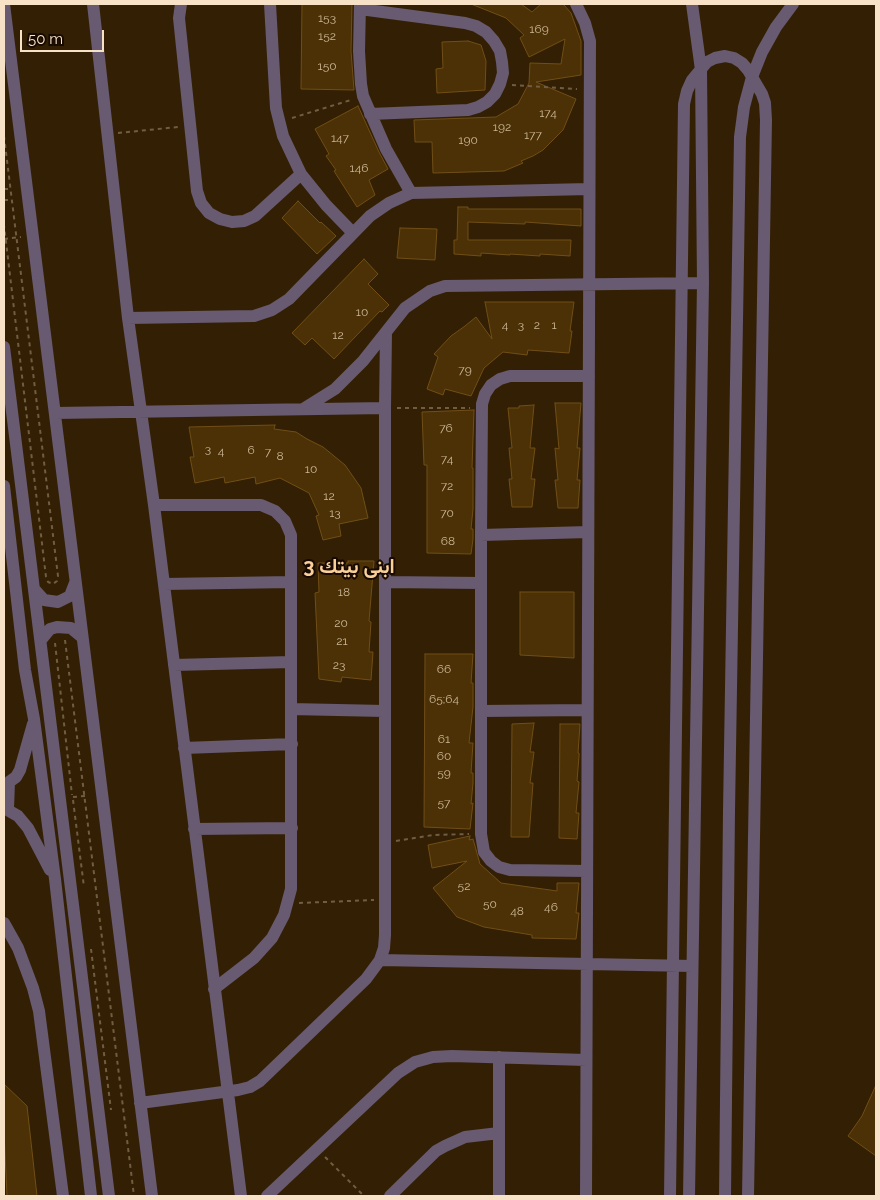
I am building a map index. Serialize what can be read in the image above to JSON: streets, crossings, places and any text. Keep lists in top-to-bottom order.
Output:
{
  "districts": ["ابنى بيتك 3"],
  "house_numbers": [
    "153",
    "169",
    "152",
    "150",
    "174",
    "192",
    "177",
    "147",
    "190",
    "146",
    "10",
    "4",
    "3",
    "2",
    "1",
    "12",
    "79",
    "76",
    "3",
    "6",
    "4",
    "7",
    "8",
    "74",
    "10",
    "72",
    "12",
    "13",
    "70",
    "68",
    "18",
    "20",
    "21",
    "23",
    "66",
    "65;64",
    "61",
    "60",
    "59",
    "57",
    "52",
    "50",
    "46",
    "48"
  ],
  "scale_bar": "50 m"
}
